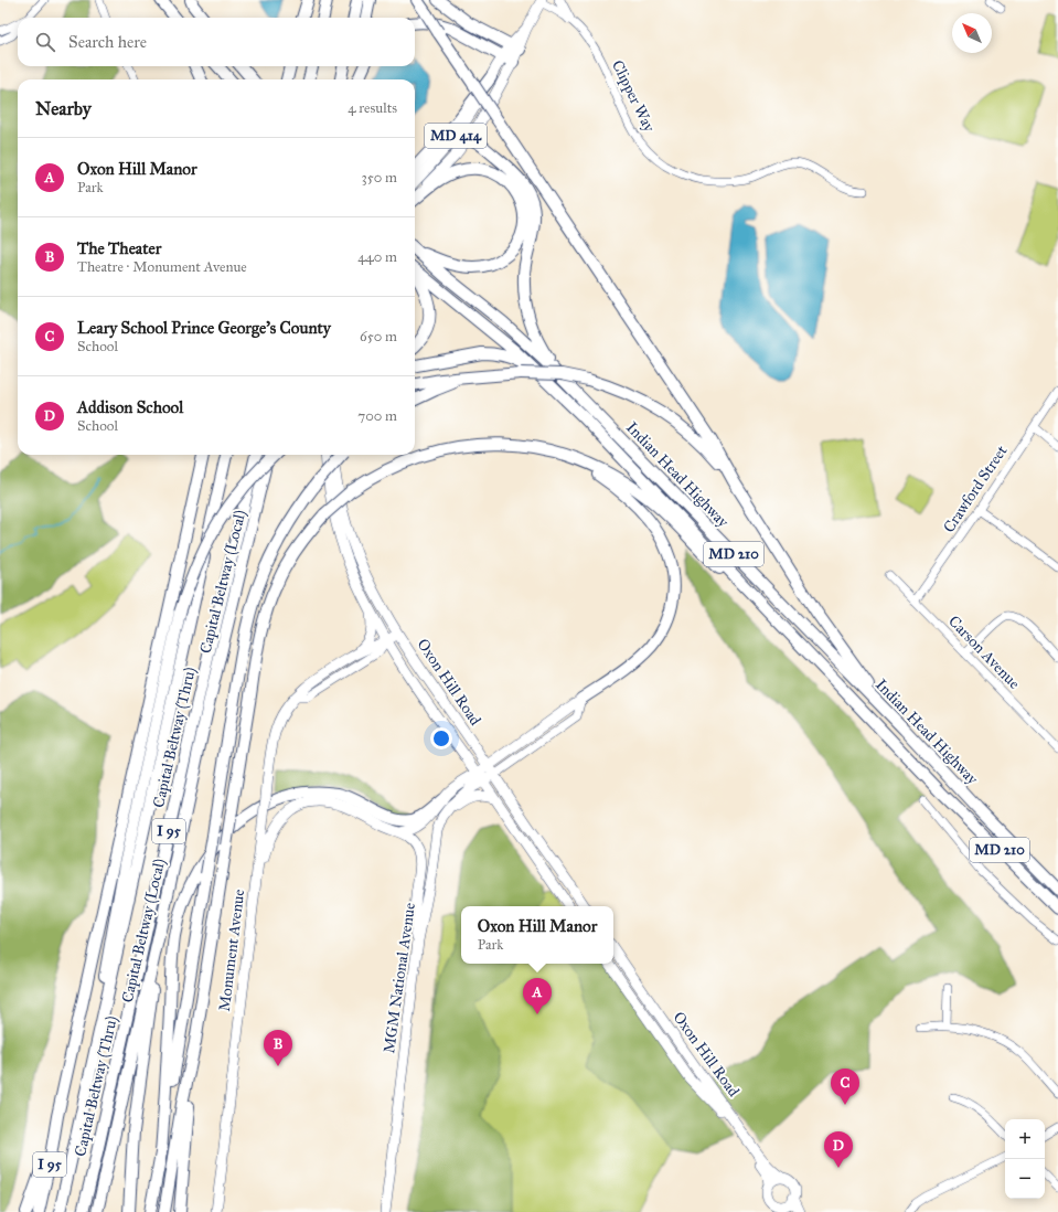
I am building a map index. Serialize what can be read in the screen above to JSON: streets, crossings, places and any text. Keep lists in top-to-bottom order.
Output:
{
  "streets": {
    "highway": [
      "Indian Head Highway",
      "MD 210",
      "Capital Beltway (Local)",
      "Capital Beltway (Thru)",
      "I 95"
    ],
    "main road": [
      "MD 414",
      "Oxon Hill Road",
      "Monument Avenue",
      "MGM National Avenue"
    ],
    "street": ["Clipper Way", "Crawford Street", "Carson Avenue"]
  },
  "crossings": [
    ["Clipper Way", "MD 414"],
    ["Crawford Street", "Carson Avenue"],
    ["Oxon Hill Road", "Monument Avenue"],
    ["Oxon Hill Road", "MGM National Avenue"]
  ],
  "north": "top left",
  "page": {
    "search": "Search here",
    "heading": ["Nearby", "4 results"],
    "list": [
      {
        "mark": "A",
        "name": "Oxon Hill Manor",
        "note": "Park",
        "value": "350 m"
      },
      {
        "mark": "B",
        "name": "The Theater",
        "note": "Theatre · Monument Avenue",
        "value": "440 m"
      },
      {
        "mark": "C",
        "name": "Leary School Prince George's County",
        "note": "School",
        "value": "650 m"
      },
      {
        "mark": "D",
        "name": "Addison School",
        "note": "School",
        "value": "700 m"
      }
    ],
    "popup": ["Oxon Hill Manor", "Park"],
    "pins": [
      "A",
      "B",
      "C",
      "D"
    ],
    "map_buttons": ["+", "−"]
  }
}
